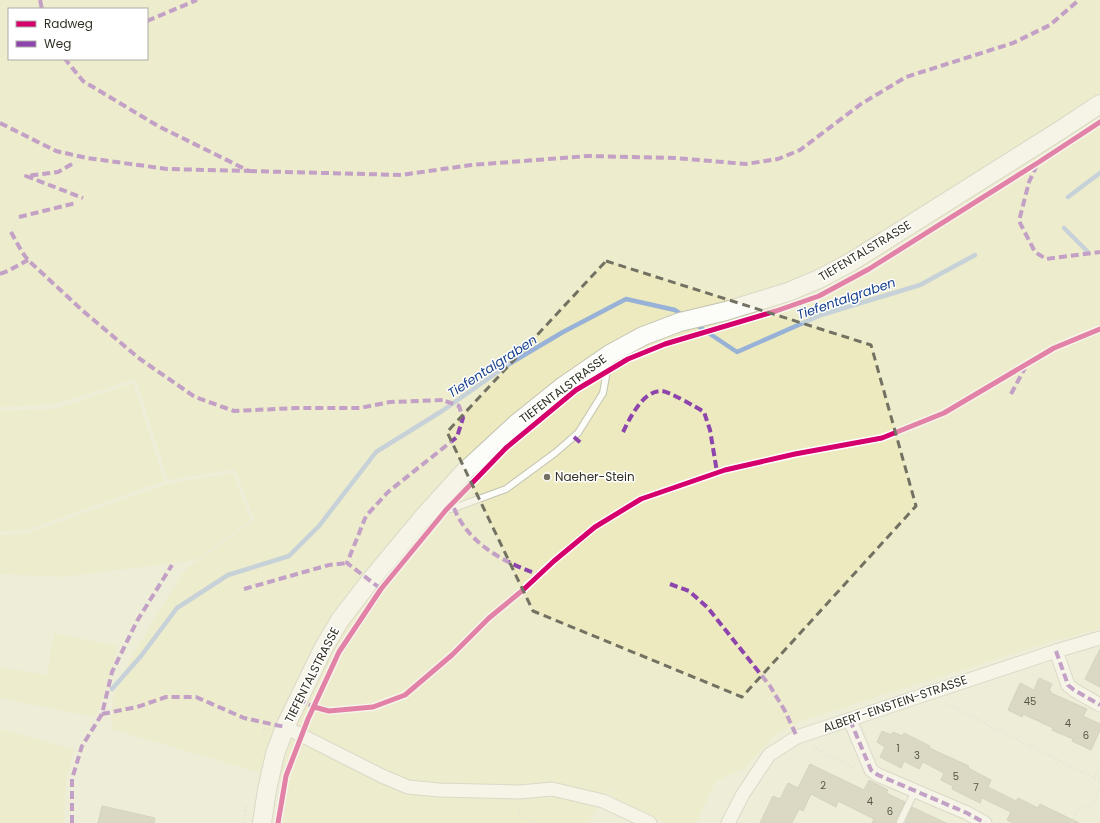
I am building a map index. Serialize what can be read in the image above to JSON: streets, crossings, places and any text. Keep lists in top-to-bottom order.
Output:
{
  "streets": {
    "street": ["TIEFENTALSTRASSE", "ALBERT-EINSTEIN-STRASSE"]
  },
  "water": ["Tiefentalgraben"],
  "places": ["Naeher-Stein"],
  "house_numbers": [
    "45",
    "4",
    "6",
    "1",
    "3",
    "5",
    "2",
    "7",
    "4",
    "6"
  ],
  "legend": ["Radweg", "Weg"]
}
